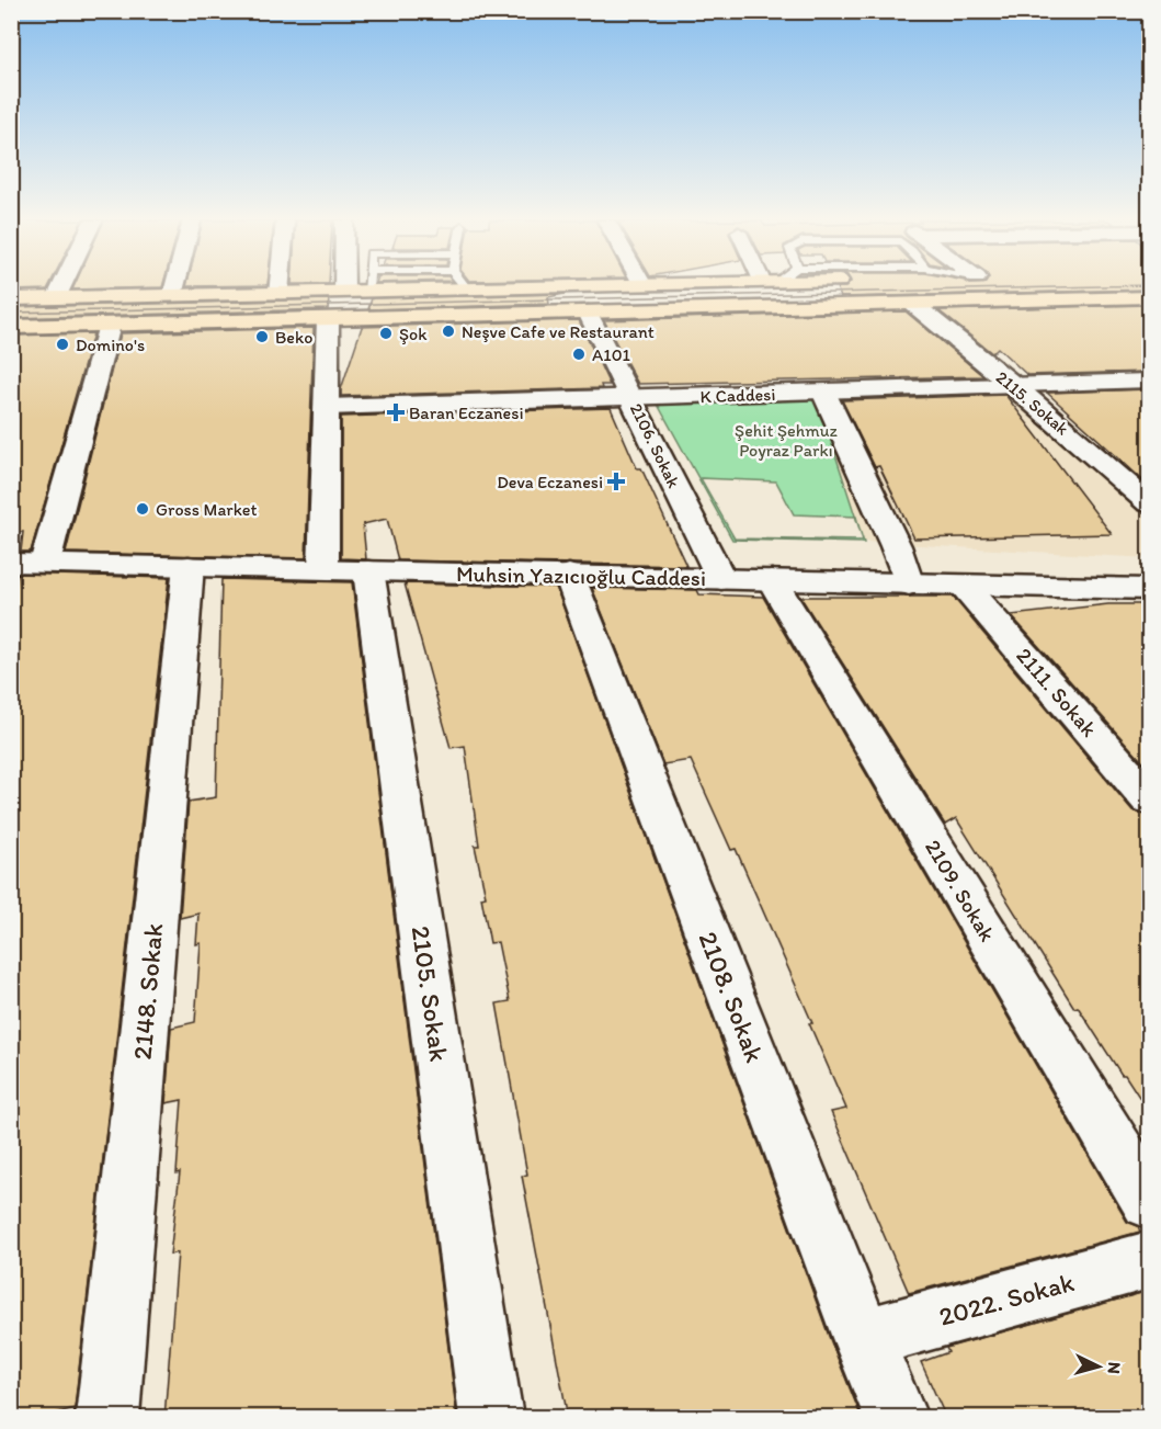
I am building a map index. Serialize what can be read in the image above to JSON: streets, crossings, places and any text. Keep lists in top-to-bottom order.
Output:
{
  "streets": {
    "street": [
      "K Caddesi",
      "2115. Sokak",
      "2106. Sokak",
      "Muhsin Yazıcıoğlu Caddesi",
      "2111. Sokak",
      "2109. Sokak",
      "2148. Sokak",
      "2105. Sokak",
      "2108. Sokak",
      "2022. Sokak"
    ]
  },
  "crossings": [
    ["K Caddesi", "2115. Sokak"],
    ["K Caddesi", "2106. Sokak"],
    ["2106. Sokak", "Muhsin Yazıcıoğlu Caddesi"],
    ["Muhsin Yazıcıoğlu Caddesi", "2111. Sokak"],
    ["Muhsin Yazıcıoğlu Caddesi", "2109. Sokak"],
    ["Muhsin Yazıcıoğlu Caddesi", "2148. Sokak"],
    ["Muhsin Yazıcıoğlu Caddesi", "2105. Sokak"],
    ["Muhsin Yazıcıoğlu Caddesi", "2108. Sokak"],
    ["2108. Sokak", "2022. Sokak"]
  ],
  "parks": ["Şehit Şehmuz Poyraz Parkı"],
  "places": {
    "other": [
      "Neşve Cafe ve Restaurant",
      "Şok",
      "Beko",
      "Domino's",
      "A101",
      "Gross Market"
    ],
    "health": ["Baran Eczanesi", "Deva Eczanesi"]
  },
  "north": "right"
}
